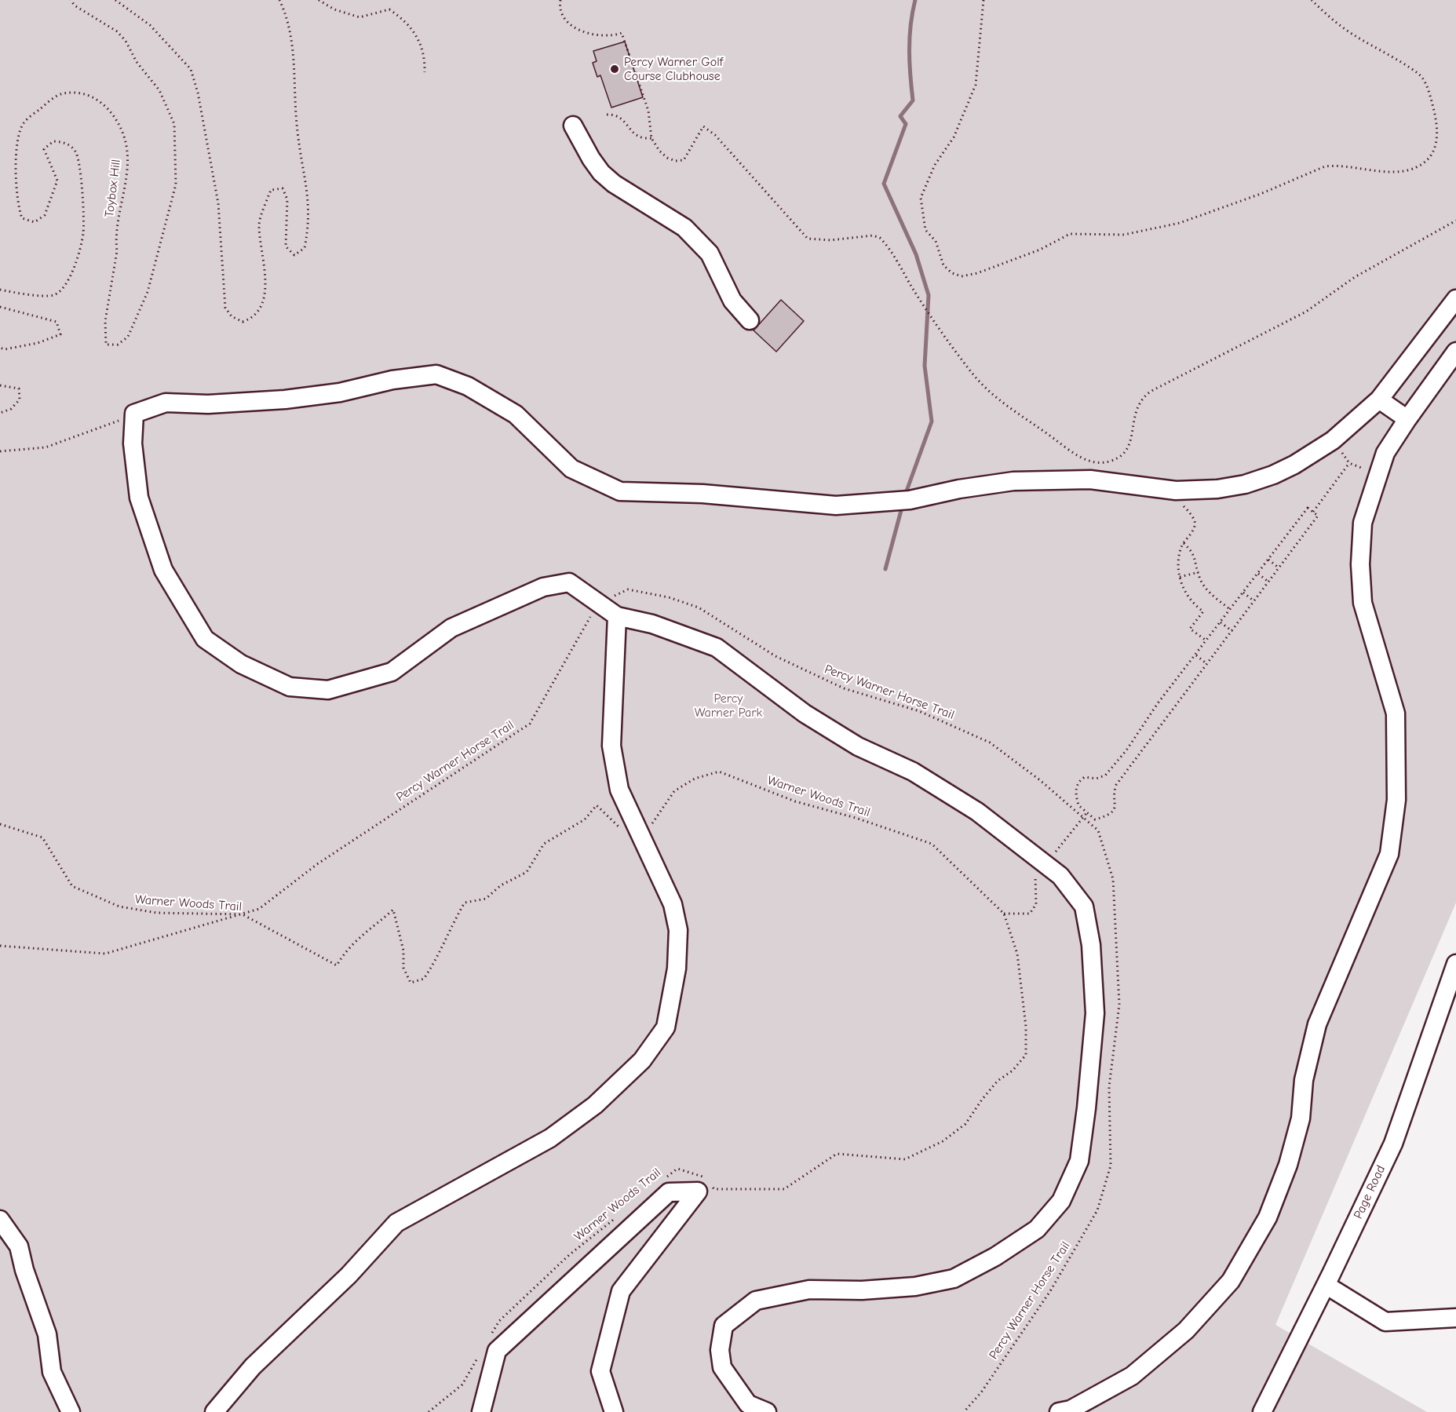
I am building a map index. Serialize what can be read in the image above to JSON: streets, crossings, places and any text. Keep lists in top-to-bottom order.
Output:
{
  "streets": {
    "street": ["Page Road"],
    "path": ["Toybox Hill", "Percy Warner Horse Trail", "Warner Woods Trail"]
  },
  "crossings": [
    ["Percy Warner Horse Trail", "Warner Woods Trail"]
  ],
  "parks": ["Percy Warner Park"],
  "places": ["Percy Warner Golf Course Clubhouse"]
}
